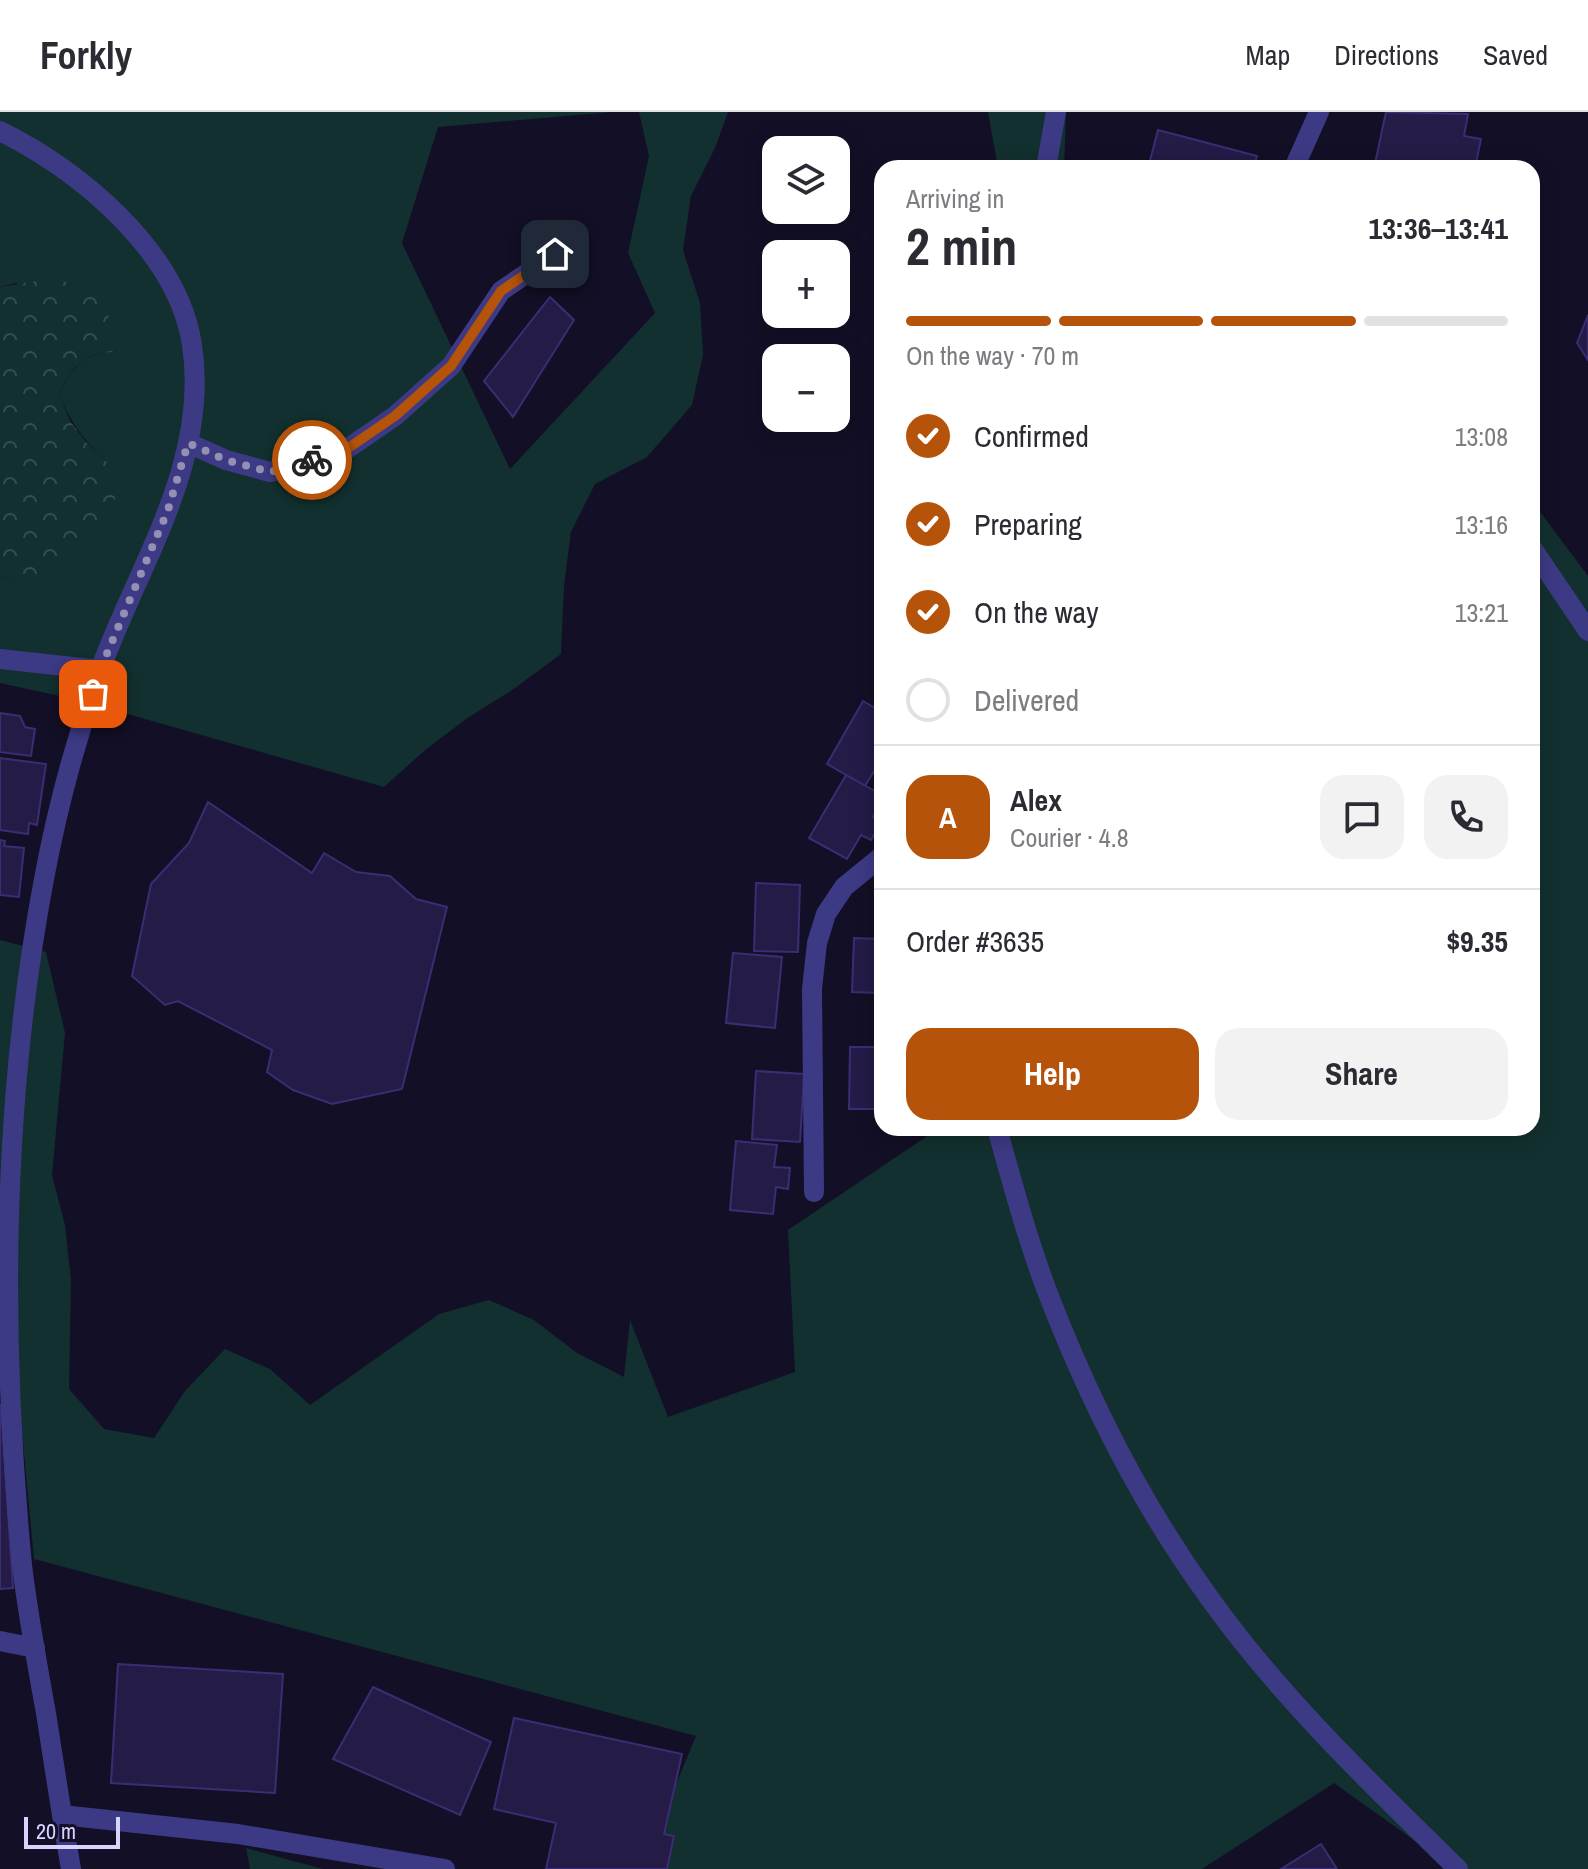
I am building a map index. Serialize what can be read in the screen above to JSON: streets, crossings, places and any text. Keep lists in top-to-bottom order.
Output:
{
  "scale_bar": "20 m",
  "page": {
    "header": "Forkly",
    "nav": ["Map", "Directions", "Saved"],
    "map_buttons": ["+", "−"],
    "heading": ["2 min", "Arriving in", "13:36–13:41"],
    "panel": [
      "Alex",
      "Courier · 4.8",
      "Order #3635",
      "$9.35"
    ],
    "bar": "On the way · 70 m",
    "list": [
      ["Confirmed", "13:08"],
      ["Preparing", "13:16"],
      ["On the way", "13:21"],
      "Delivered"
    ],
    "round": "A",
    "buttons": ["Help", "Share"],
    "scale": "20 m"
  }
}
